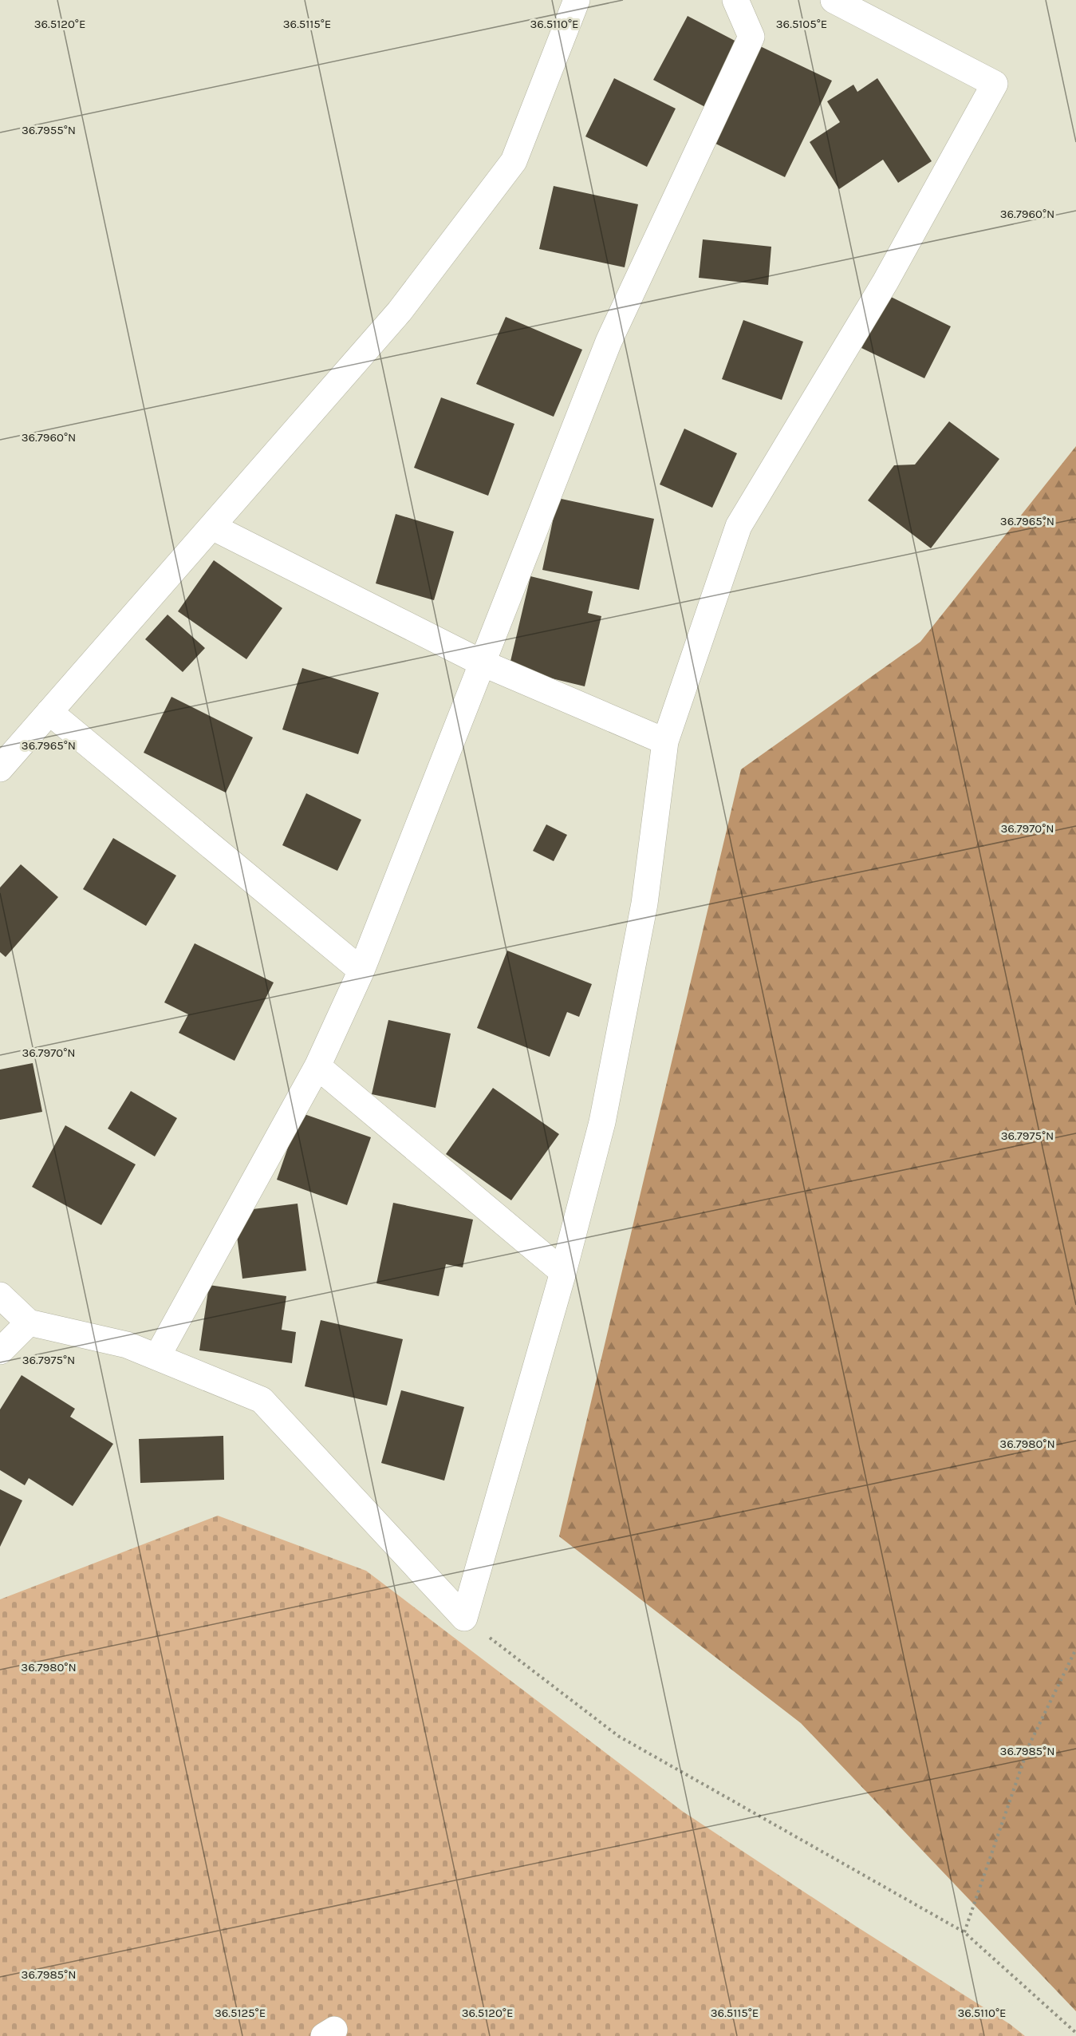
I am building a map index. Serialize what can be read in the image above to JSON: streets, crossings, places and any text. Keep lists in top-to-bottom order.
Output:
{
  "coordinates": [
    "36.5120°E",
    "36.5115°E",
    "36.5110°E",
    "36.5105°E",
    "36.7955°N",
    "36.7960°N",
    "36.7965°N",
    "36.7970°N",
    "36.7975°N",
    "36.7980°N",
    "36.7985°N",
    "36.5125°E"
  ]
}
